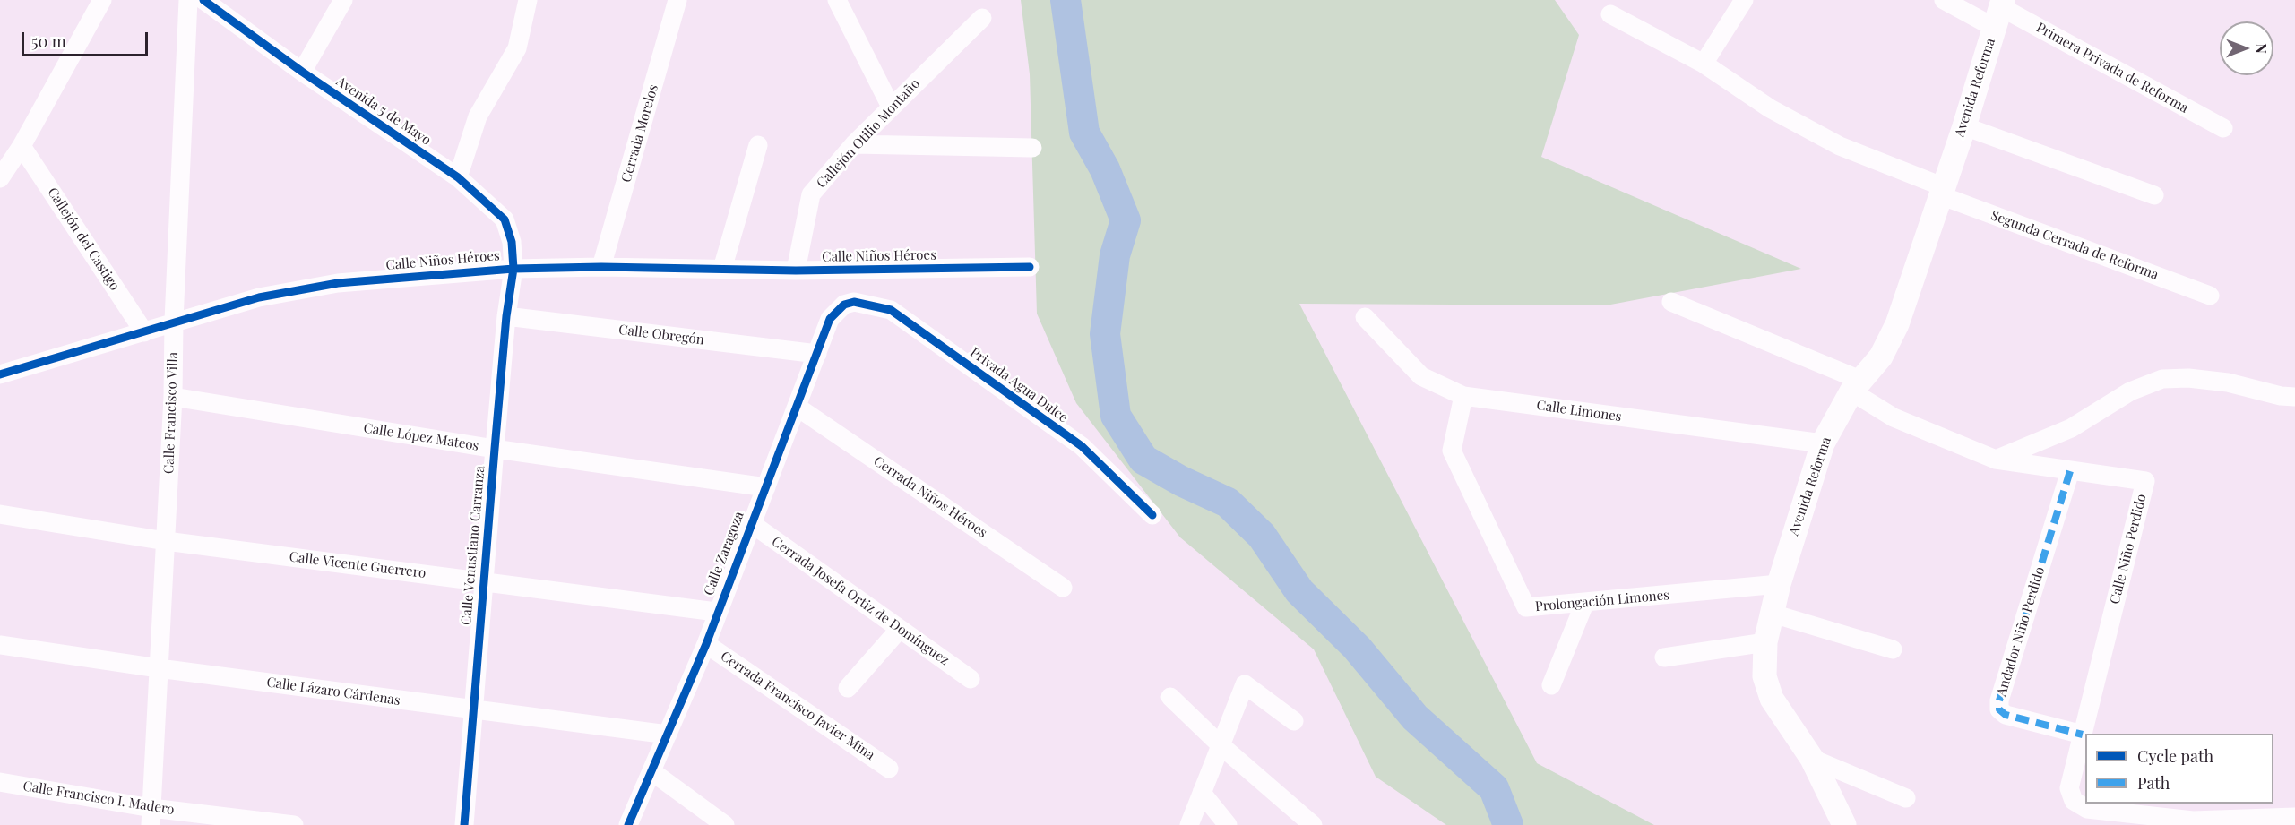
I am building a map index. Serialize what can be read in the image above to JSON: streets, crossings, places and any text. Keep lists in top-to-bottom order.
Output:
{
  "streets": {
    "street": [
      "Primera Privada de Reforma",
      "Avenida Reforma",
      "Avenida 5 de Mayo",
      "Cerrada Morelos",
      "Callejón Otilio Montaño",
      "Callejón del Castigo",
      "Segunda Cerrada de Reforma",
      "Calle Niños Héroes",
      "Calle Obregón",
      "Privada Agua Dulce",
      "Calle Limones",
      "Calle Francisco Villa",
      "Calle López Mateos",
      "Cerrada Niños Héroes",
      "Calle Venustiano Carranza",
      "Calle Niño Perdido",
      "Calle Zaragoza",
      "Calle Vicente Guerrero",
      "Cerrada Josefa Ortiz de Domínguez",
      "Prolongación Limones",
      "Andador Niño Perdido",
      "Calle Lázaro Cárdenas",
      "Cerrada Francisco Javier Mina",
      "Calle Francisco I. Madero"
    ]
  },
  "crossings": [
    ["Primera Privada de Reforma", "Avenida Reforma"],
    ["Avenida Reforma", "Segunda Cerrada de Reforma"],
    ["Avenida Reforma", "Calle Limones"],
    ["Avenida Reforma", "Calle Niño Perdido"],
    ["Avenida Reforma", "Prolongación Limones"],
    ["Avenida 5 de Mayo", "Calle Niños Héroes"],
    ["Avenida 5 de Mayo", "Calle Venustiano Carranza"],
    ["Cerrada Morelos", "Calle Niños Héroes"],
    ["Callejón Otilio Montaño", "Calle Niños Héroes"],
    ["Callejón del Castigo", "Calle Niños Héroes"],
    ["Calle Niños Héroes", "Calle Francisco Villa"],
    ["Calle Niños Héroes", "Calle Venustiano Carranza"],
    ["Calle Obregón", "Calle Venustiano Carranza"],
    ["Calle Obregón", "Calle Zaragoza"],
    ["Privada Agua Dulce", "Calle Zaragoza"],
    ["Calle Limones", "Prolongación Limones"],
    ["Calle Francisco Villa", "Calle López Mateos"],
    ["Calle Francisco Villa", "Calle Vicente Guerrero"],
    ["Calle Francisco Villa", "Calle Lázaro Cárdenas"],
    ["Calle Francisco Villa", "Calle Francisco I. Madero"],
    ["Calle López Mateos", "Calle Venustiano Carranza"],
    ["Calle López Mateos", "Calle Zaragoza"],
    ["Cerrada Niños Héroes", "Calle Zaragoza"],
    ["Calle Venustiano Carranza", "Calle Vicente Guerrero"],
    ["Calle Venustiano Carranza", "Calle Lázaro Cárdenas"],
    ["Calle Niño Perdido", "Andador Niño Perdido"],
    ["Calle Zaragoza", "Calle Vicente Guerrero"],
    ["Calle Zaragoza", "Cerrada Josefa Ortiz de Domínguez"],
    ["Calle Zaragoza", "Calle Lázaro Cárdenas"],
    ["Calle Zaragoza", "Cerrada Francisco Javier Mina"]
  ],
  "legend": ["Cycle path", "Path"],
  "scale_bar": "50 m",
  "north": "right"
}
